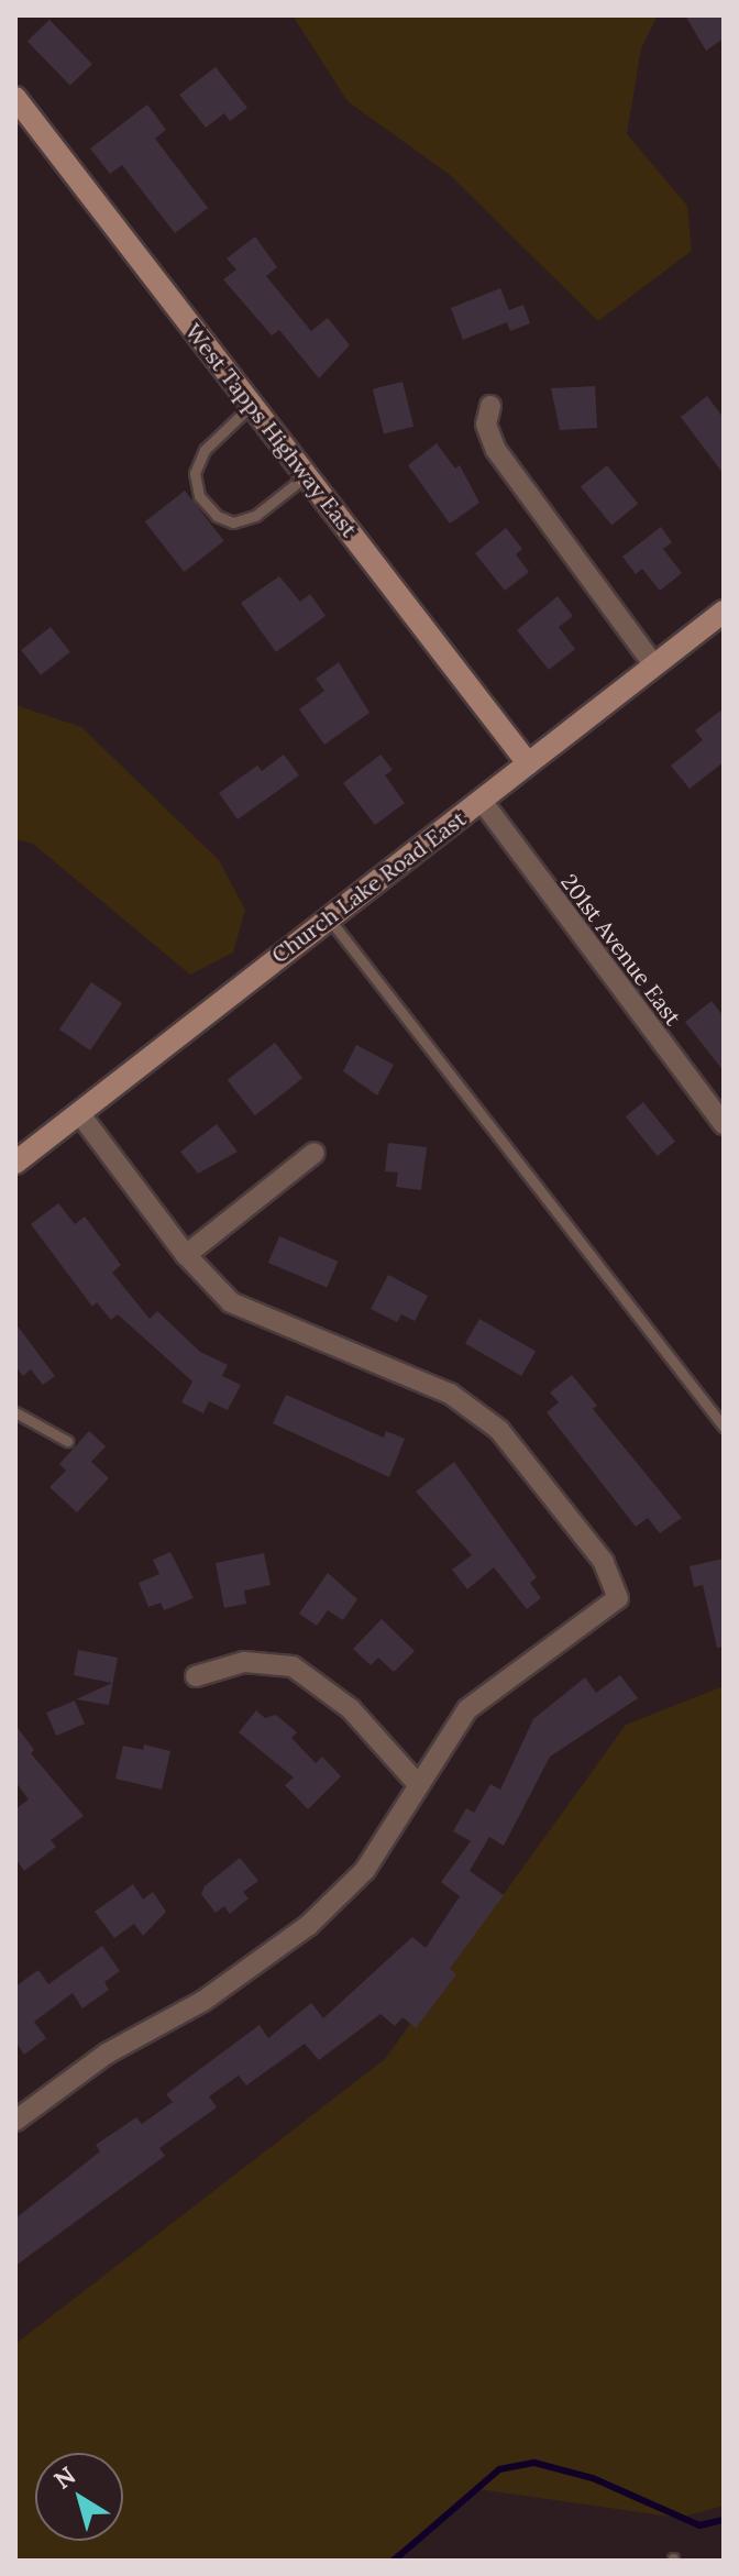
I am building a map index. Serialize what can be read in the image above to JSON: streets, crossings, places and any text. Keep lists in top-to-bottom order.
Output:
{
  "streets": {
    "street": ["West Tapps Highway East", "Church Lake Road East", "201st Avenue East"]
  },
  "crossings": [
    ["West Tapps Highway East", "Church Lake Road East"],
    ["Church Lake Road East", "201st Avenue East"]
  ],
  "north": "top left"
}
